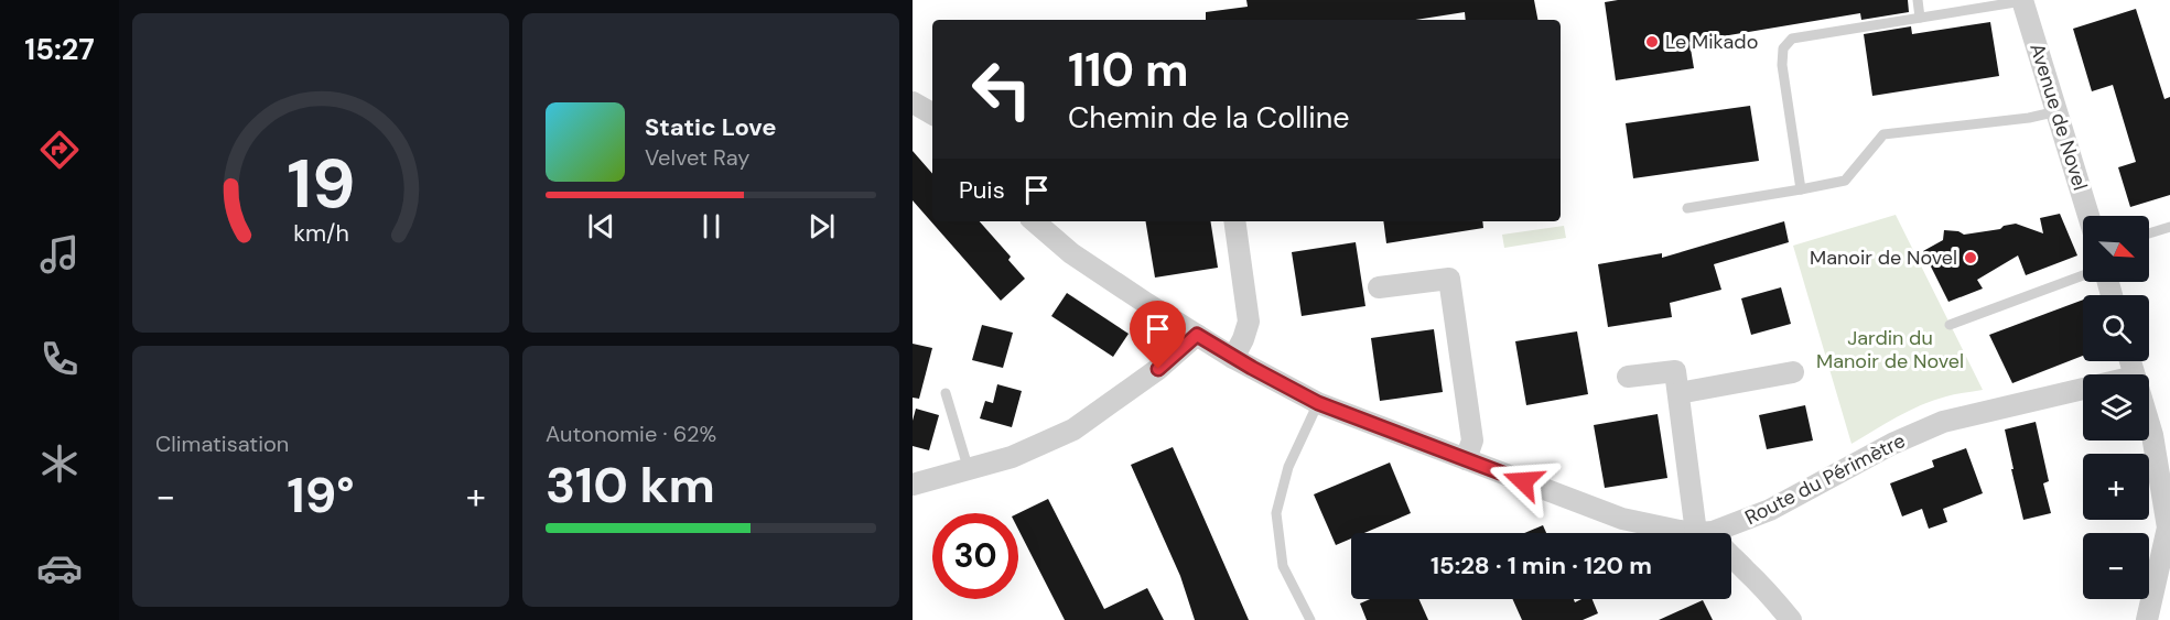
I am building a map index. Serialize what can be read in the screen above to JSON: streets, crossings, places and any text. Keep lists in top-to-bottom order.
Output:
{
  "streets": {
    "street": ["Avenue de Novel", "Route du Périmètre"]
  },
  "parks": ["Jardin du Manoir de Novel"],
  "places": ["Le Mikado", "Manoir de Novel"],
  "north": "bottom right",
  "page": {
    "tabs": "15:27",
    "turn": ["110 m", "Chemin de la Colline"],
    "song": ["Static Love", "Velvet Ray"],
    "then": "Puis",
    "map_buttons": ["+", "−"],
    "tile": [
      "Climatisation",
      ["Autonomie · 62%", "310 km"]
    ],
    "heat": ["−", "19°", "+"],
    "limit": "30",
    "trip": "15:28 · 1 min · 120 m",
    "gauge": ["19", "km/h"]
  }
}
